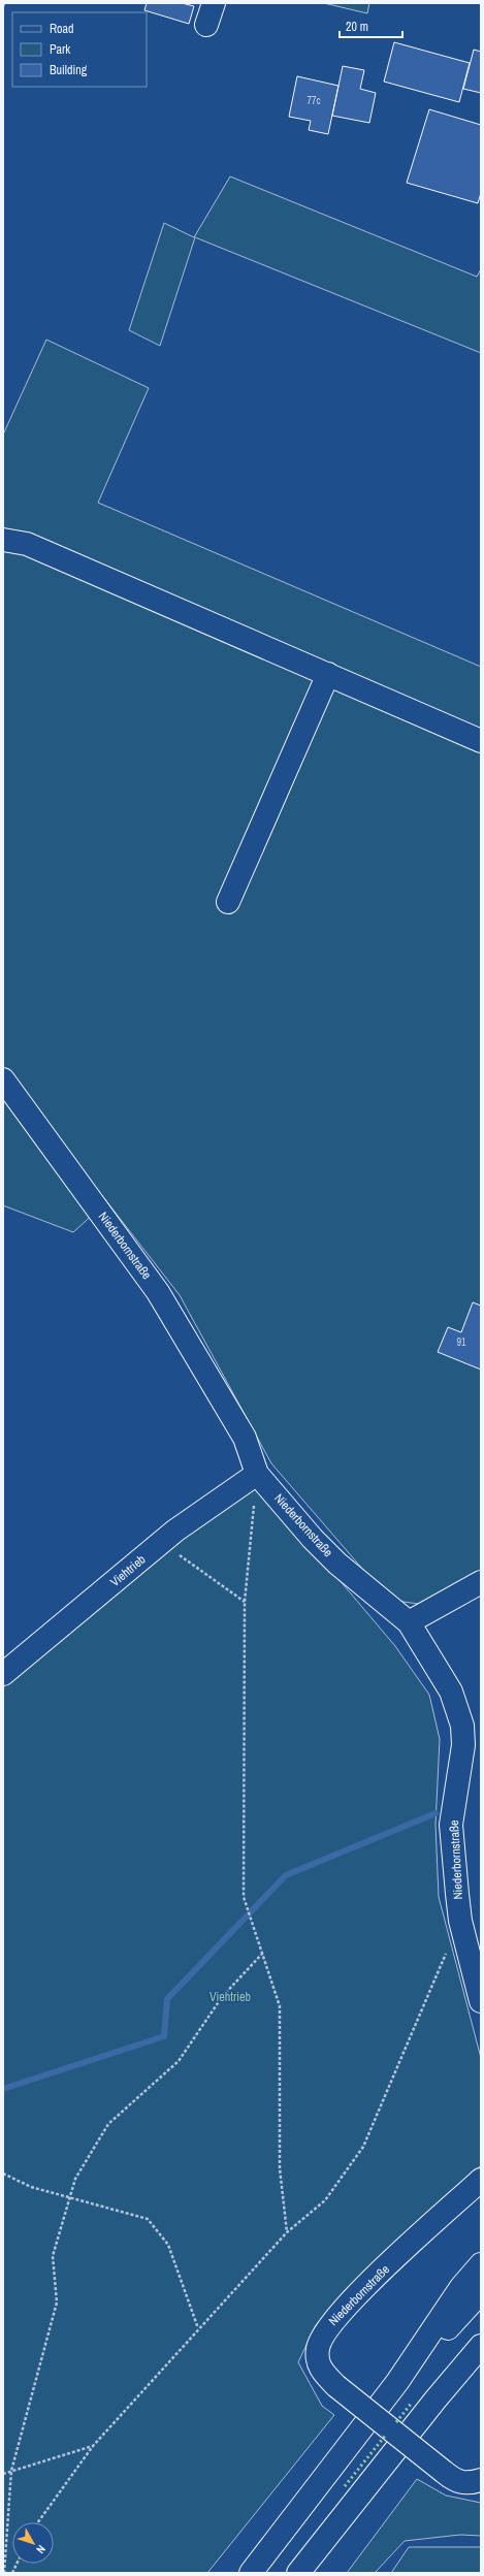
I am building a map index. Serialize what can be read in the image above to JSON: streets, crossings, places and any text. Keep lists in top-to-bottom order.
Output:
{
  "streets": {
    "main road": ["Niederbornstraße", "Viehtrieb"]
  },
  "crossings": [
    ["Niederbornstraße", "Viehtrieb"]
  ],
  "parks": ["Viehtrieb"],
  "house_numbers": ["77c", "91"],
  "legend": ["Road", "Park", "Building"],
  "scale_bar": "20 m",
  "north": "bottom right"
}
